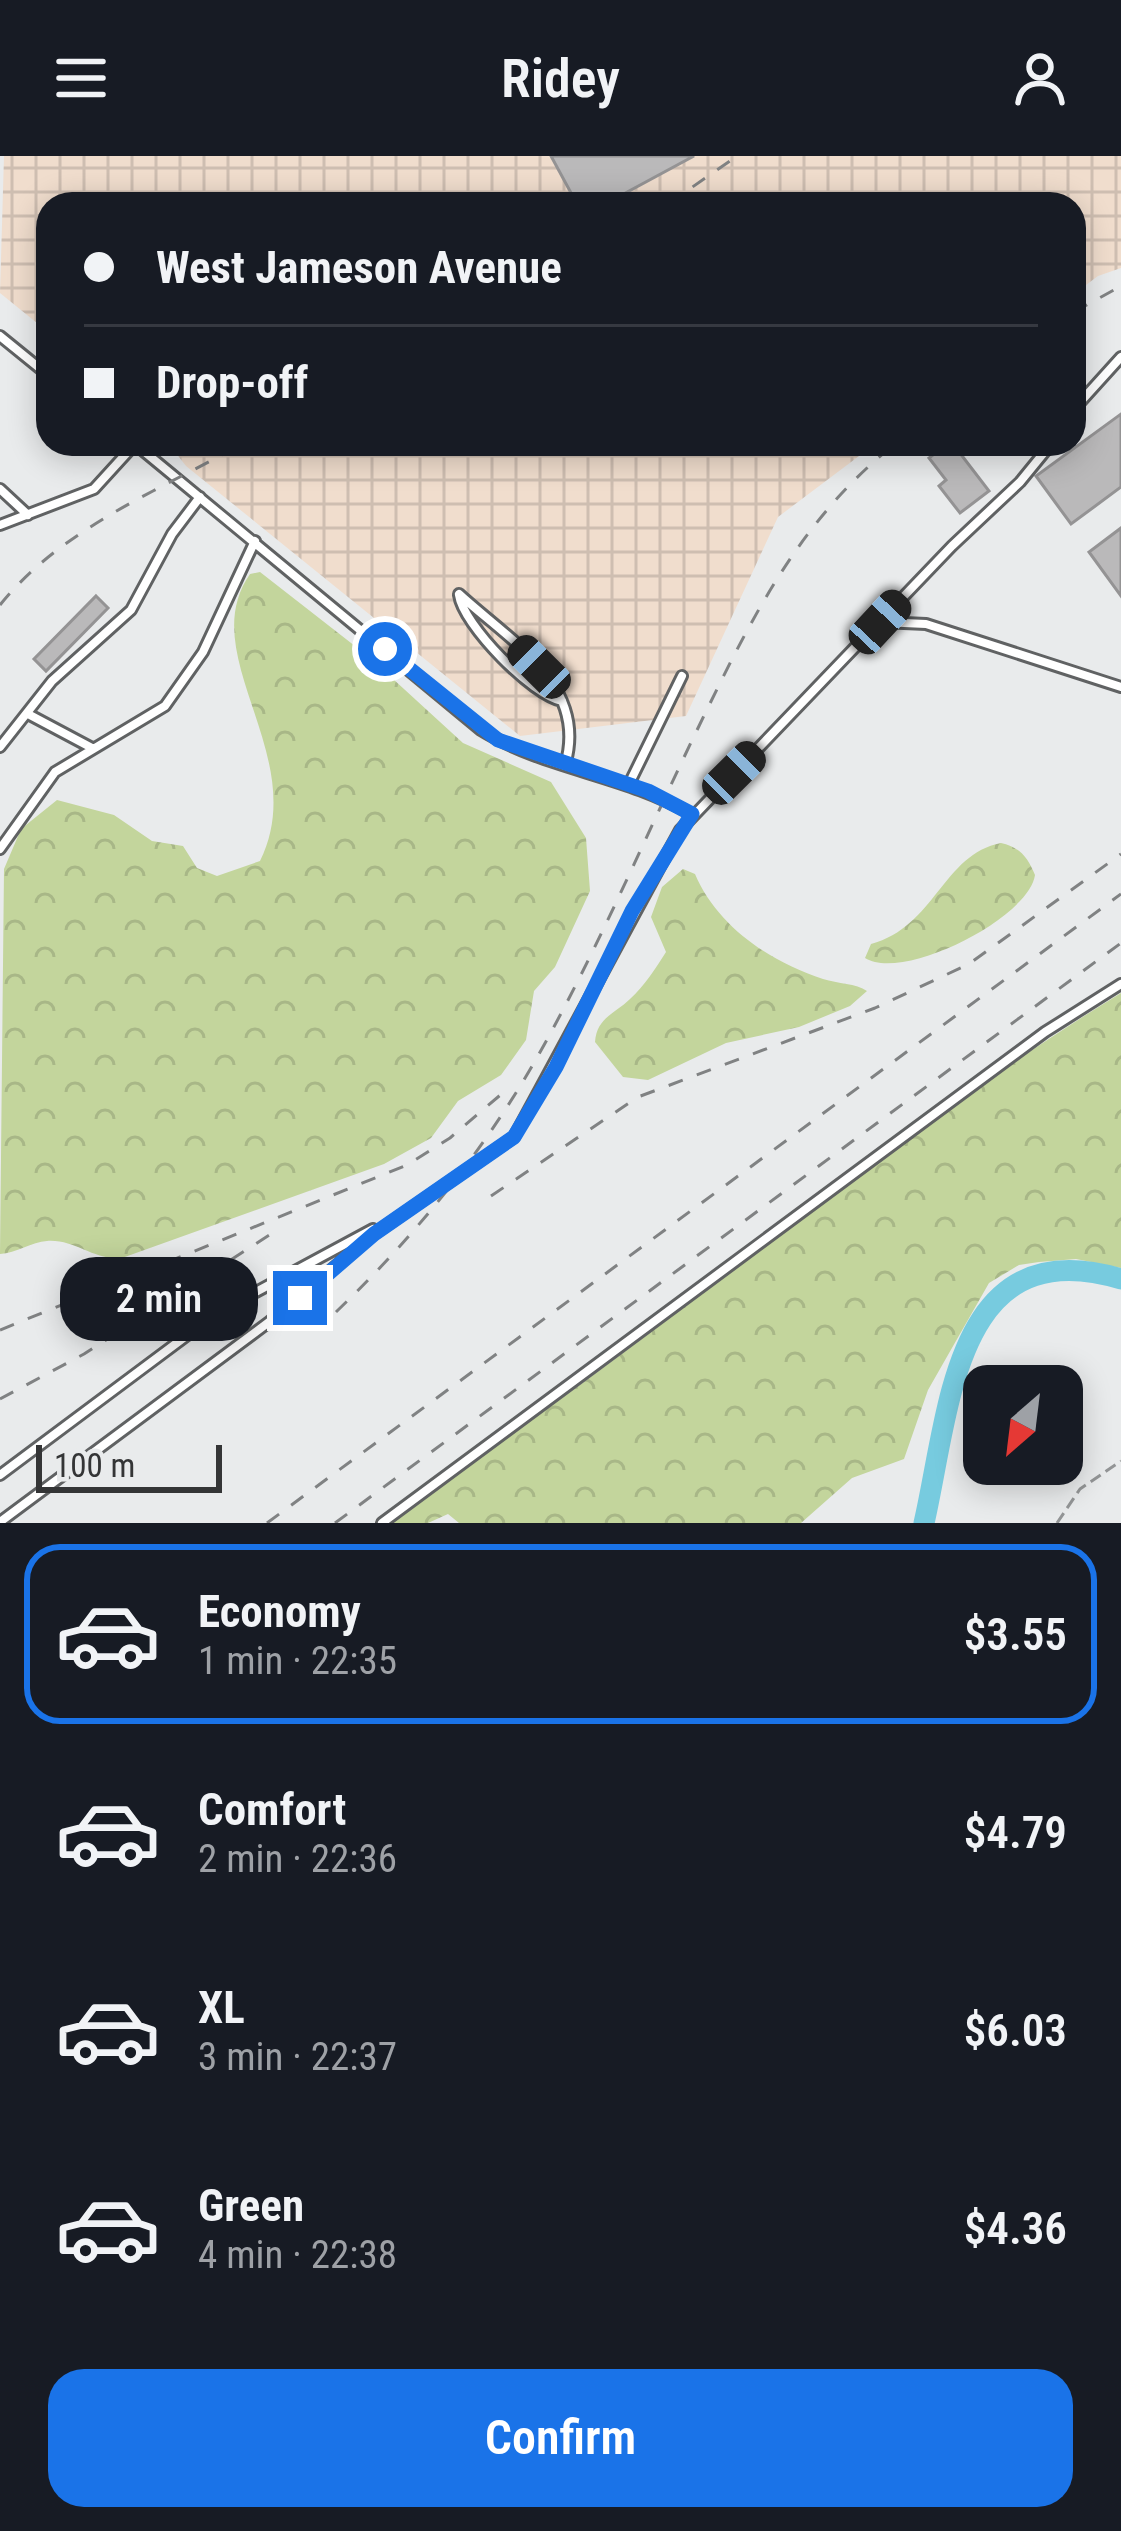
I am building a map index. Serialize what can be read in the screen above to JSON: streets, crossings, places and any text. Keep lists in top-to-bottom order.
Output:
{
  "scale_bar": "100 m",
  "north": "bottom left",
  "page": {
    "header": "Ridey",
    "banner": ["West Jameson Avenue", "Drop-off"],
    "bubble": "2 min",
    "scale": "100 m",
    "list": [
      {
        "name": "Economy",
        "note": "1 min · 22:35",
        "value": "$3.55"
      },
      {
        "name": "Comfort",
        "note": "2 min · 22:36",
        "value": "$4.79"
      },
      {
        "name": "XL",
        "note": "3 min · 22:37",
        "value": "$6.03"
      },
      {
        "name": "Green",
        "note": "4 min · 22:38",
        "value": "$4.36"
      }
    ],
    "buttons": "Confirm"
  }
}
